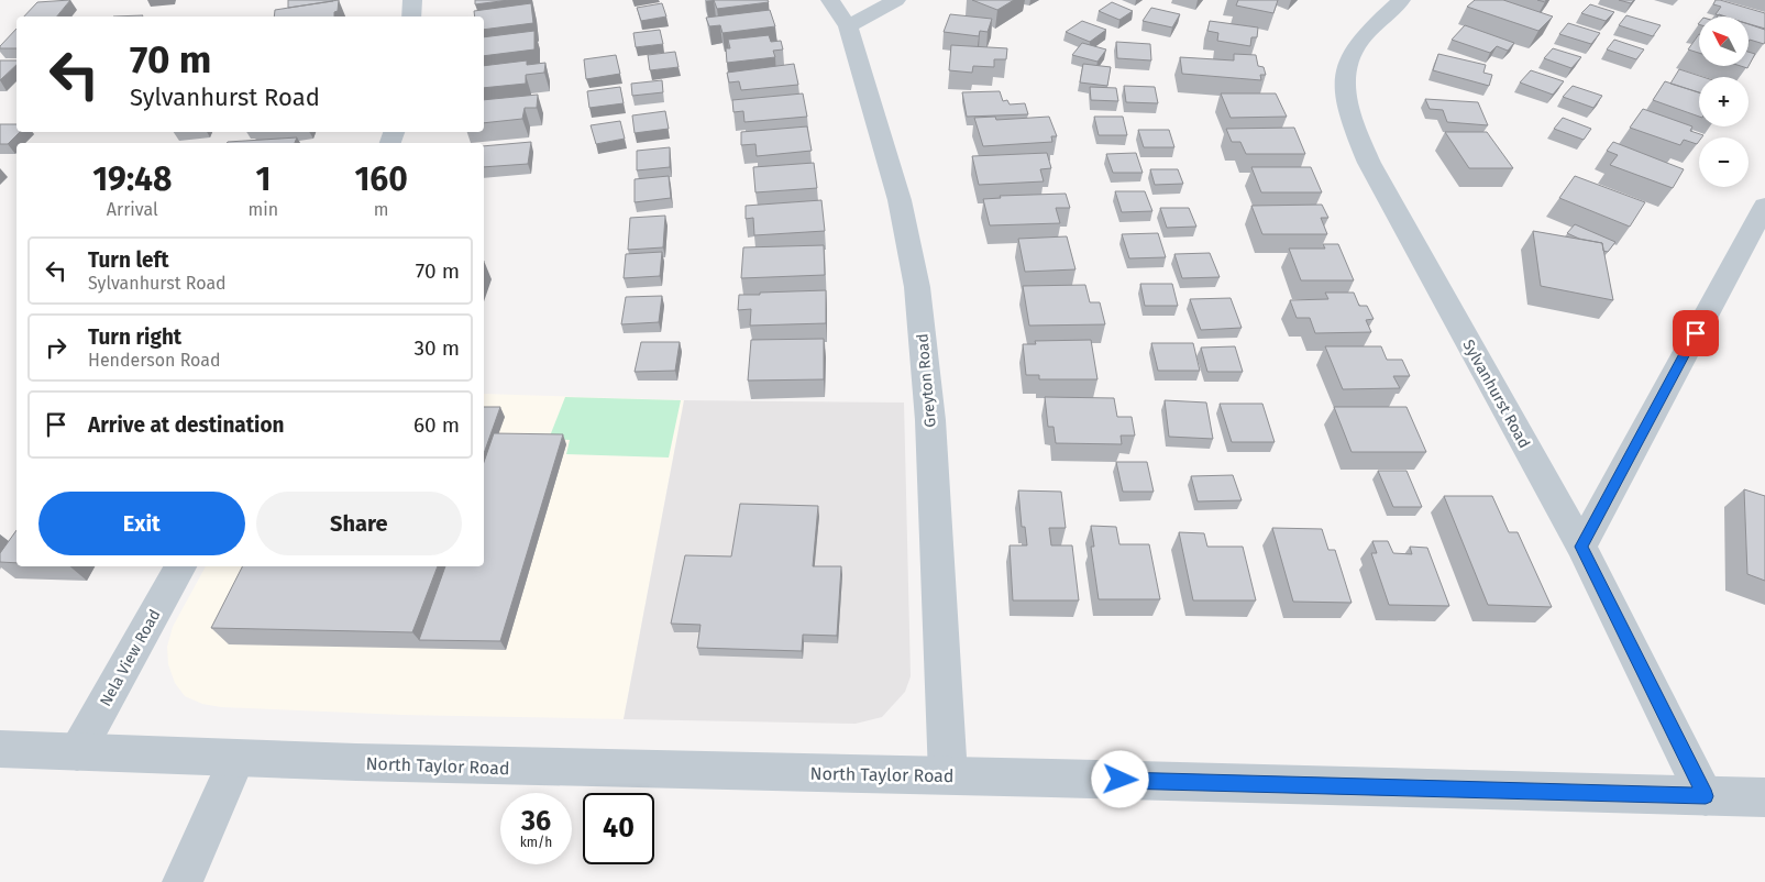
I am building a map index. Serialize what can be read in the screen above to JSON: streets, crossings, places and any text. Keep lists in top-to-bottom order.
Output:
{
  "streets": {
    "street": [
      "Greyton Road",
      "Sylvanhurst Road",
      "Nela View Road",
      "North Taylor Road"
    ]
  },
  "crossings": [
    ["Greyton Road", "North Taylor Road"],
    ["Sylvanhurst Road", "North Taylor Road"],
    ["Nela View Road", "North Taylor Road"]
  ],
  "north": "top left",
  "page": {
    "map_buttons": ["+", "−"],
    "turn": ["70 m", "Sylvanhurst Road"],
    "eta": [
      "19:48",
      "Arrival",
      "1",
      "min",
      "160",
      "m"
    ],
    "list": [
      {
        "name": "Turn left",
        "note": "Sylvanhurst Road",
        "value": "70 m"
      },
      {
        "name": "Turn right",
        "note": "Henderson Road",
        "value": "30 m"
      },
      {
        "name": "Arrive at destination",
        "value": "60 m"
      }
    ],
    "buttons": ["Exit", "Share"],
    "speed": "36 km/h",
    "limit": "40"
  }
}
